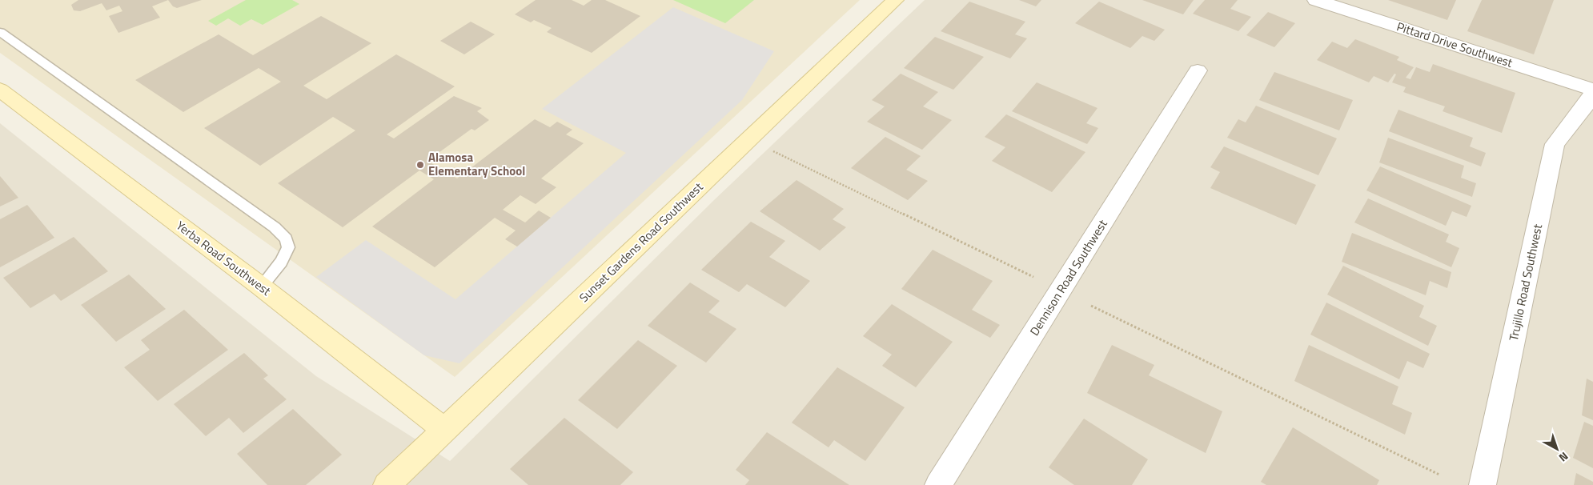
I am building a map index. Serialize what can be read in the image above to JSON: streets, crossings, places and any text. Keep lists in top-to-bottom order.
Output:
{
  "streets": {
    "street": [
      "Pittard Drive Southwest",
      "Sunset Gardens Road Southwest",
      "Yerba Road Southwest",
      "Dennison Road Southwest",
      "Trujillo Road Southwest"
    ]
  },
  "crossings": [
    ["Pittard Drive Southwest", "Trujillo Road Southwest"],
    ["Sunset Gardens Road Southwest", "Yerba Road Southwest"]
  ],
  "places": ["Alamosa Elementary School"],
  "north": "bottom right"
}
